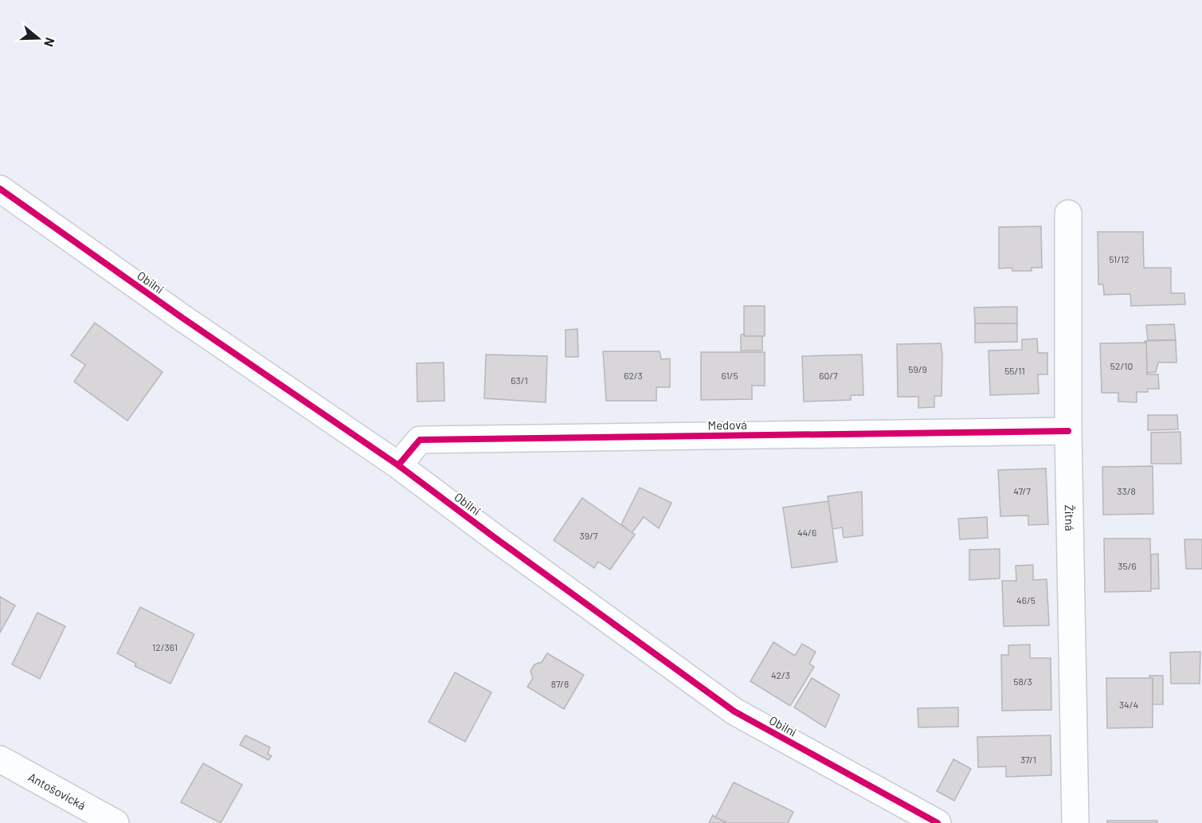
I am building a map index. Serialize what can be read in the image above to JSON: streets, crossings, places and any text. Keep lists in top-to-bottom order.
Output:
{
  "streets": {
    "street": [
      "Obilní",
      "Medová",
      "Žitná",
      "Antošovická"
    ]
  },
  "crossings": [
    ["Obilní", "Medová"],
    ["Medová", "Žitná"]
  ],
  "house_numbers": [
    "51/12",
    "52/10",
    "59/9",
    "55/11",
    "62/3",
    "61/5",
    "60/7",
    "63/1",
    "47/7",
    "33/8",
    "44/6",
    "39/7",
    "35/6",
    "46/5",
    "12/361",
    "42/3",
    "58/3",
    "87/8",
    "34/4",
    "37/1"
  ],
  "north": "right"
}
